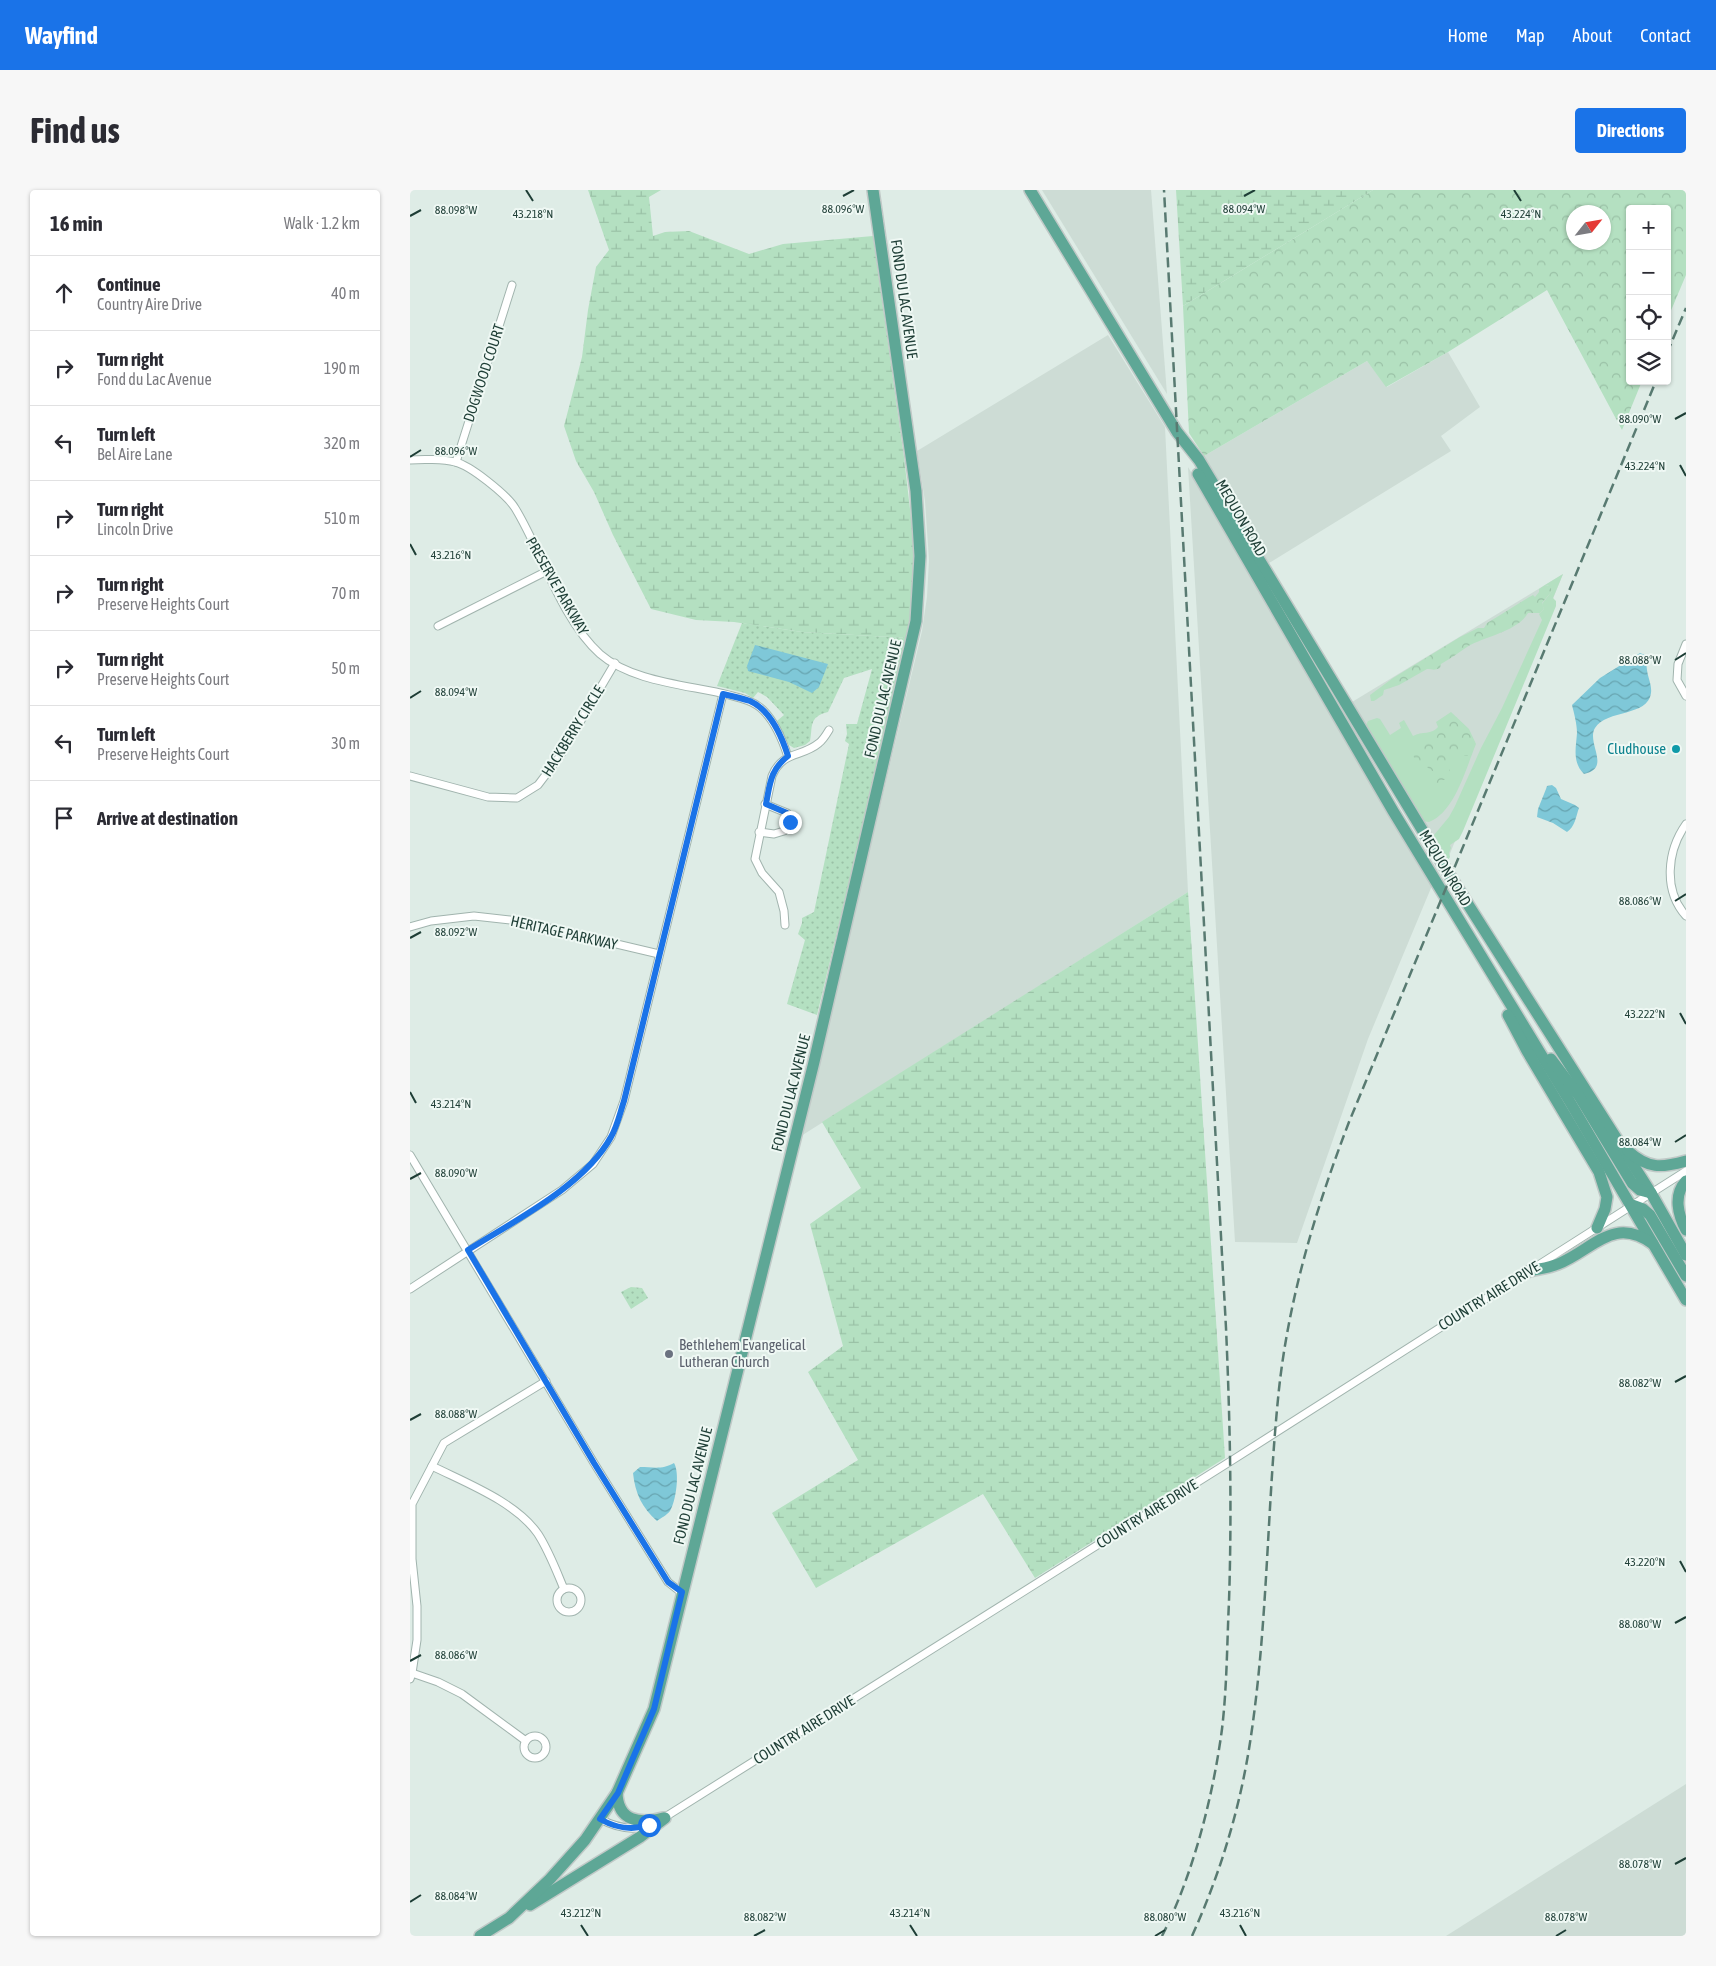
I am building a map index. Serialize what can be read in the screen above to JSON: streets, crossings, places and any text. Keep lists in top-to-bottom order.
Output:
{
  "streets": {
    "main road": ["FOND DU LAC AVENUE", "MEQUON ROAD"],
    "street": [
      "DOGWOOD COURT",
      "PRESERVE PARKWAY",
      "HACKBERRY CIRCLE",
      "HERITAGE PARKWAY",
      "COUNTRY AIRE DRIVE"
    ]
  },
  "crossings": [
    ["FOND DU LAC AVENUE", "COUNTRY AIRE DRIVE"],
    ["DOGWOOD COURT", "PRESERVE PARKWAY"],
    ["MEQUON ROAD", "COUNTRY AIRE DRIVE"],
    ["PRESERVE PARKWAY", "HACKBERRY CIRCLE"]
  ],
  "places": ["Cludhouse", "Bethlehem Evangelical Lutheran Church"],
  "north": "top right",
  "page": {
    "header": "Wayfind",
    "nav": [
      "Home",
      "Map",
      "About",
      "Contact"
    ],
    "buttons": "Directions",
    "title": "Find us",
    "heading": ["16 min", "Walk · 1.2 km"],
    "map_buttons": ["+", "−"],
    "list": [
      ["Continue", "Country Aire Drive", "40 m"],
      ["Turn right", "Fond du Lac Avenue", "190 m"],
      ["Turn left", "Bel Aire Lane", "320 m"],
      ["Turn right", "Lincoln Drive", "510 m"],
      ["Turn right", "Preserve Heights Court", "70 m"],
      ["Turn right", "Preserve Heights Court", "50 m"],
      ["Turn left", "Preserve Heights Court", "30 m"],
      "Arrive at destination"
    ]
  },
  "coordinates": [
    "88.096°W",
    "88.094°W",
    "88.098°W",
    "43.218°N",
    "43.224°N",
    "88.090°W",
    "43.216°N",
    "88.088°W",
    "88.086°W",
    "88.092°W",
    "43.222°N",
    "43.214°N",
    "88.084°W",
    "88.082°W",
    "43.220°N",
    "88.080°W",
    "88.078°W",
    "43.212°N"
  ]
}
